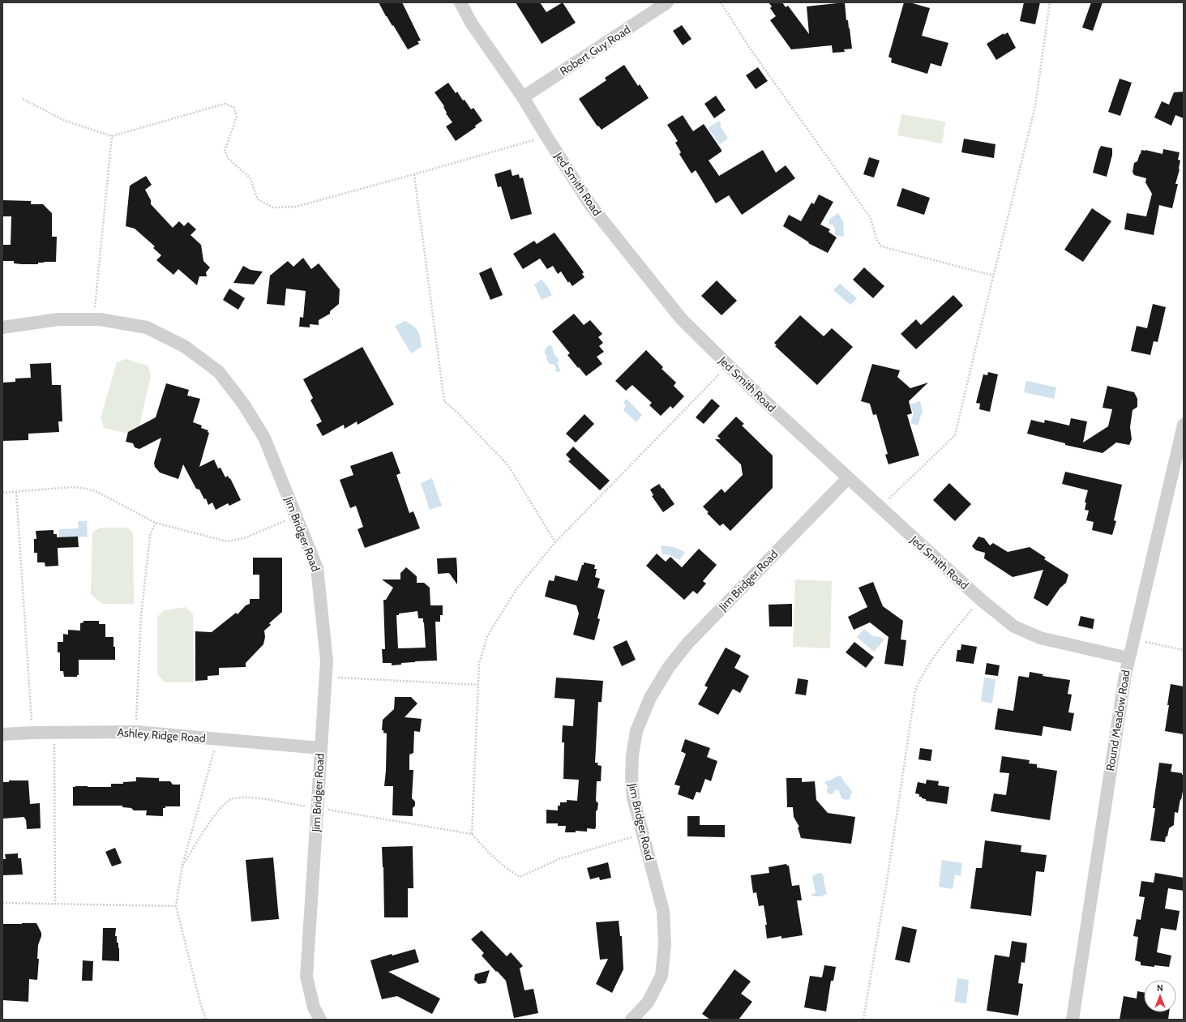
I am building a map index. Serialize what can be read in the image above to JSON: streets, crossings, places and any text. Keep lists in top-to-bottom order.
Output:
{
  "streets": {
    "street": [
      "Robert Guy Road",
      "Jed Smith Road",
      "Jim Bridger Road",
      "Round Meadow Road",
      "Ashley Ridge Road"
    ]
  },
  "crossings": [
    ["Robert Guy Road", "Jed Smith Road"],
    ["Jed Smith Road", "Jim Bridger Road"],
    ["Jed Smith Road", "Round Meadow Road"],
    ["Jim Bridger Road", "Ashley Ridge Road"]
  ],
  "north": "top"
}
